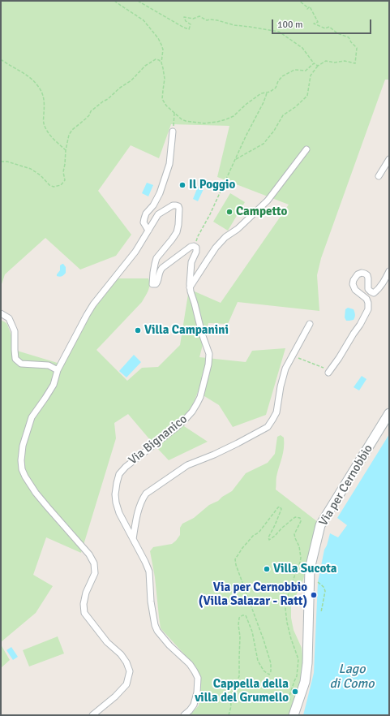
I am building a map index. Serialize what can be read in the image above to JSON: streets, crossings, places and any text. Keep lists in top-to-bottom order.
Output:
{
  "streets": {
    "main road": ["Via per Cernobbio"],
    "street": ["Via Bignanico"]
  },
  "water": ["Lago di Como"],
  "places": [
    "Il Poggio",
    "Campetto",
    "Villa Campanini",
    "Villa Sucota",
    "Via per Cernobbio (Villa Salazar - Ratt)",
    "Cappella della villa del Grumello"
  ],
  "scale_bar": "100 m"
}
